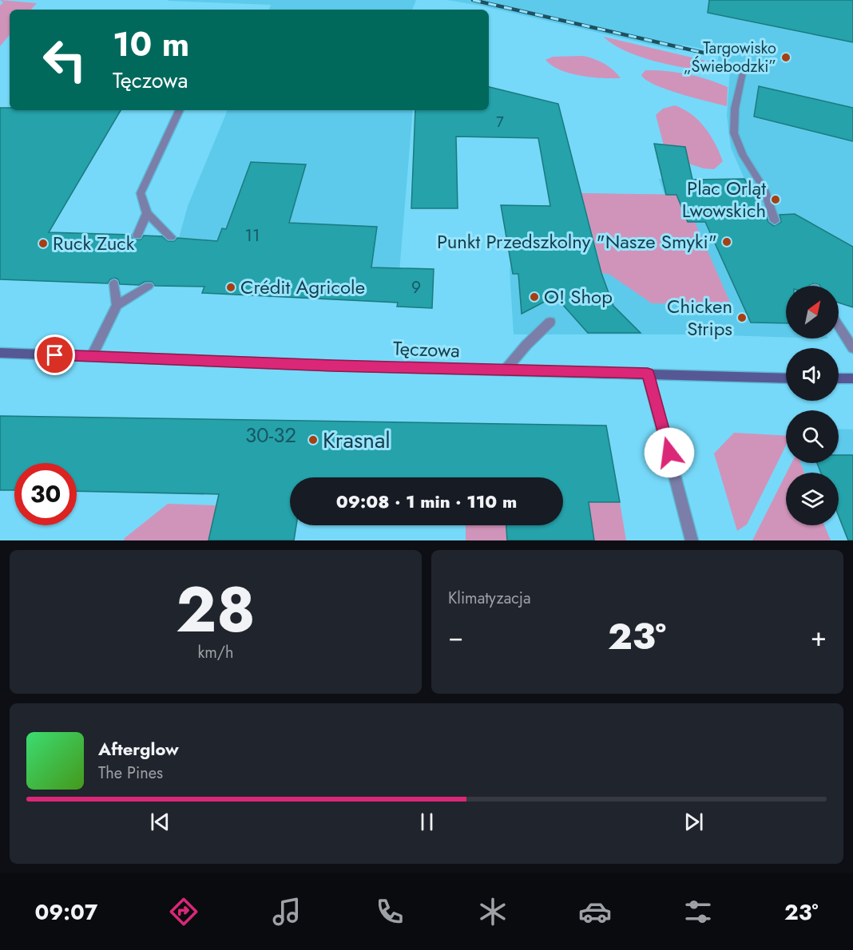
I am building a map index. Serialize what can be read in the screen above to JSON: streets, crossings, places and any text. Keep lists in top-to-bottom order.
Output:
{
  "streets": {
    "street": ["Tęczowa"]
  },
  "places": [
    "Targowisko „Świebodzki”",
    "Plac Orląt Lwowskich",
    "Punkt Przedszkolny \"Nasze Smyki\"",
    "Ruck Zuck",
    "Crédit Agricole",
    "O! Shop",
    "Chicken Strips",
    "Krasnal"
  ],
  "house_numbers": [
    "7",
    "11",
    "9",
    "30-32"
  ],
  "north": "top right",
  "page": {
    "turn": ["10 m", "Tęczowa"],
    "limit": "30",
    "trip": "09:08 · 1 min · 110 m",
    "tile": [
      ["28", "km/h"],
      "Klimatyzacja"
    ],
    "heat": ["−", "23°", "+"],
    "song": ["Afterglow", "The Pines"],
    "tabs": ["09:07", "23°"]
  }
}
